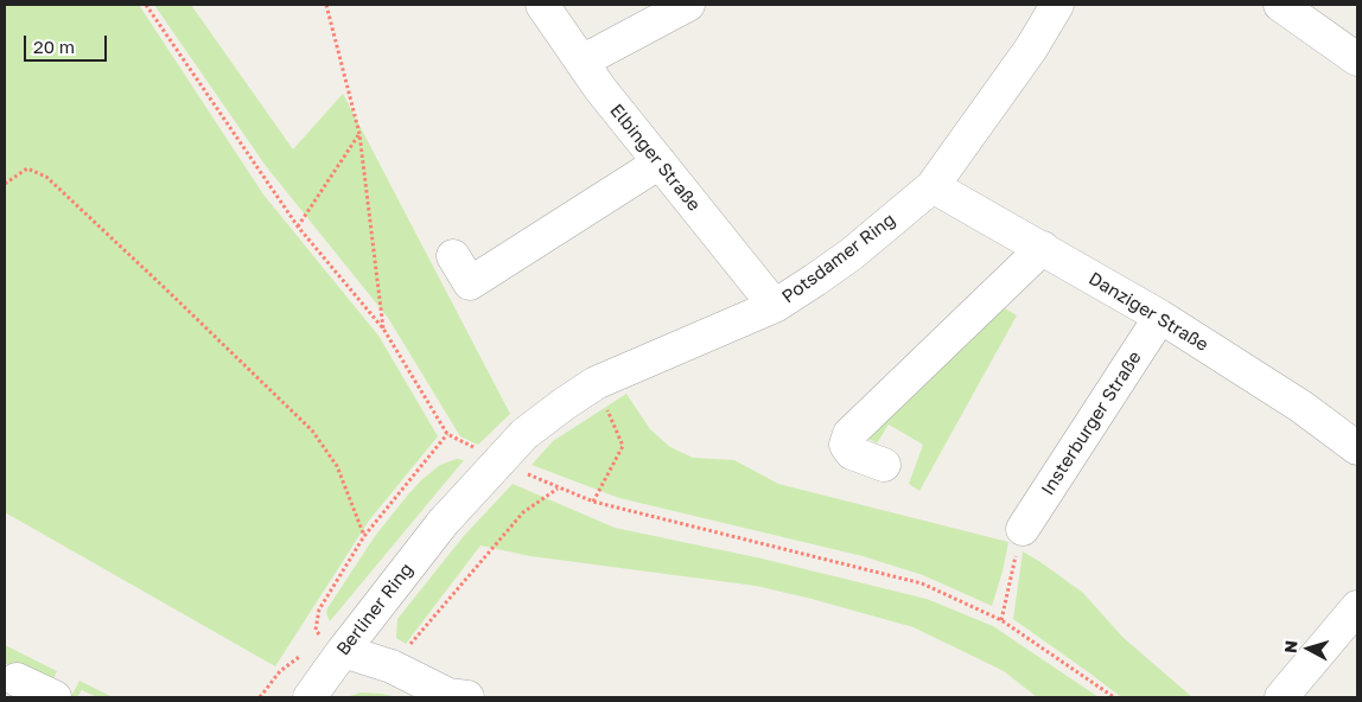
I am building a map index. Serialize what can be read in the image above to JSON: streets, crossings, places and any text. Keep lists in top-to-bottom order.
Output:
{
  "streets": {
    "street": [
      "Elbinger Straße",
      "Potsdamer Ring",
      "Danziger Straße",
      "Insterburger Straße",
      "Berliner Ring"
    ]
  },
  "crossings": [
    ["Elbinger Straße", "Potsdamer Ring"],
    ["Potsdamer Ring", "Danziger Straße"],
    ["Potsdamer Ring", "Berliner Ring"],
    ["Danziger Straße", "Insterburger Straße"]
  ],
  "scale_bar": "20 m",
  "north": "left"
}
